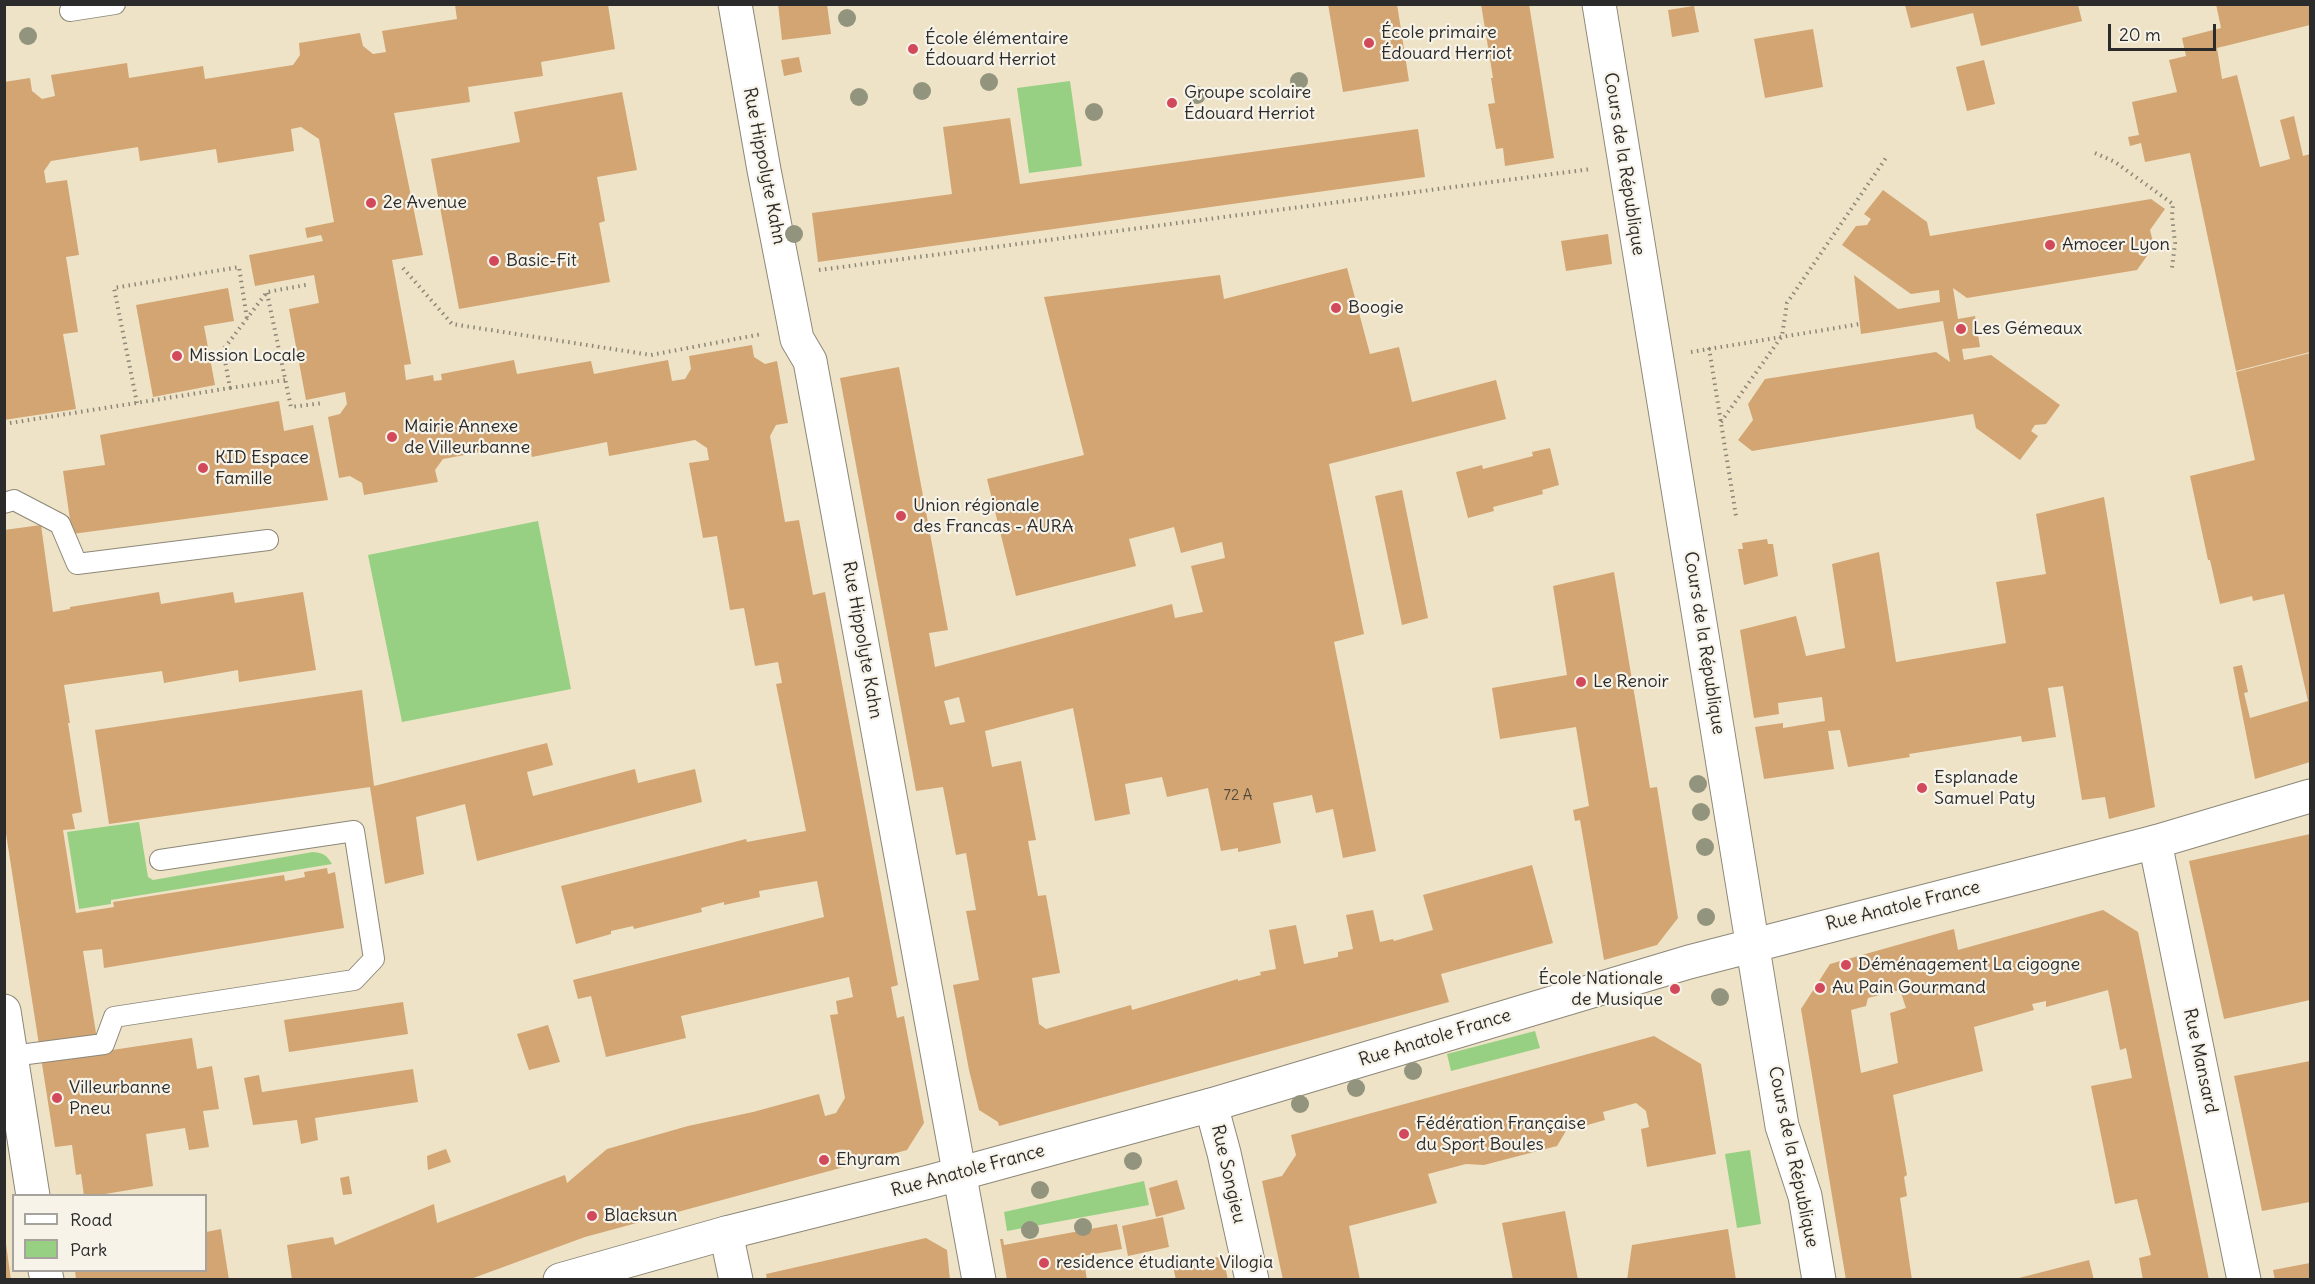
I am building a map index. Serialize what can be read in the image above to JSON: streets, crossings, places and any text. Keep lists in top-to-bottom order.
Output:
{
  "streets": {
    "street": [
      "Cours de la République",
      "Rue Hippolyte Kahn",
      "Rue Anatole France",
      "Rue Mansard",
      "Rue Songieu"
    ]
  },
  "crossings": [
    ["Cours de la République", "Rue Anatole France"],
    ["Rue Hippolyte Kahn", "Rue Anatole France"],
    ["Rue Anatole France", "Rue Mansard"],
    ["Rue Anatole France", "Rue Songieu"]
  ],
  "places": [
    "École primaire Édouard Herriot",
    "École élémentaire Édouard Herriot",
    "Groupe scolaire Édouard Herriot",
    "2e Avenue",
    "Amocer Lyon",
    "Basic-Fit",
    "Boogie",
    "Les Gémeaux",
    "Mission Locale",
    "Mairie Annexe de Villeurbanne",
    "KID Espace Famille",
    "Union régionale des Francas - AURA",
    "Le Renoir",
    "Esplanade Samuel Paty",
    "Déménagement La cigogne",
    "Au Pain Gourmand",
    "École Nationale de Musique",
    "Villeurbanne Pneu",
    "Fédération Française du Sport Boules",
    "Ehyram",
    "Blacksun",
    "residence étudiante Vilogia"
  ],
  "house_numbers": ["72 A"],
  "legend": ["Road", "Park"],
  "scale_bar": "20 m"
}
